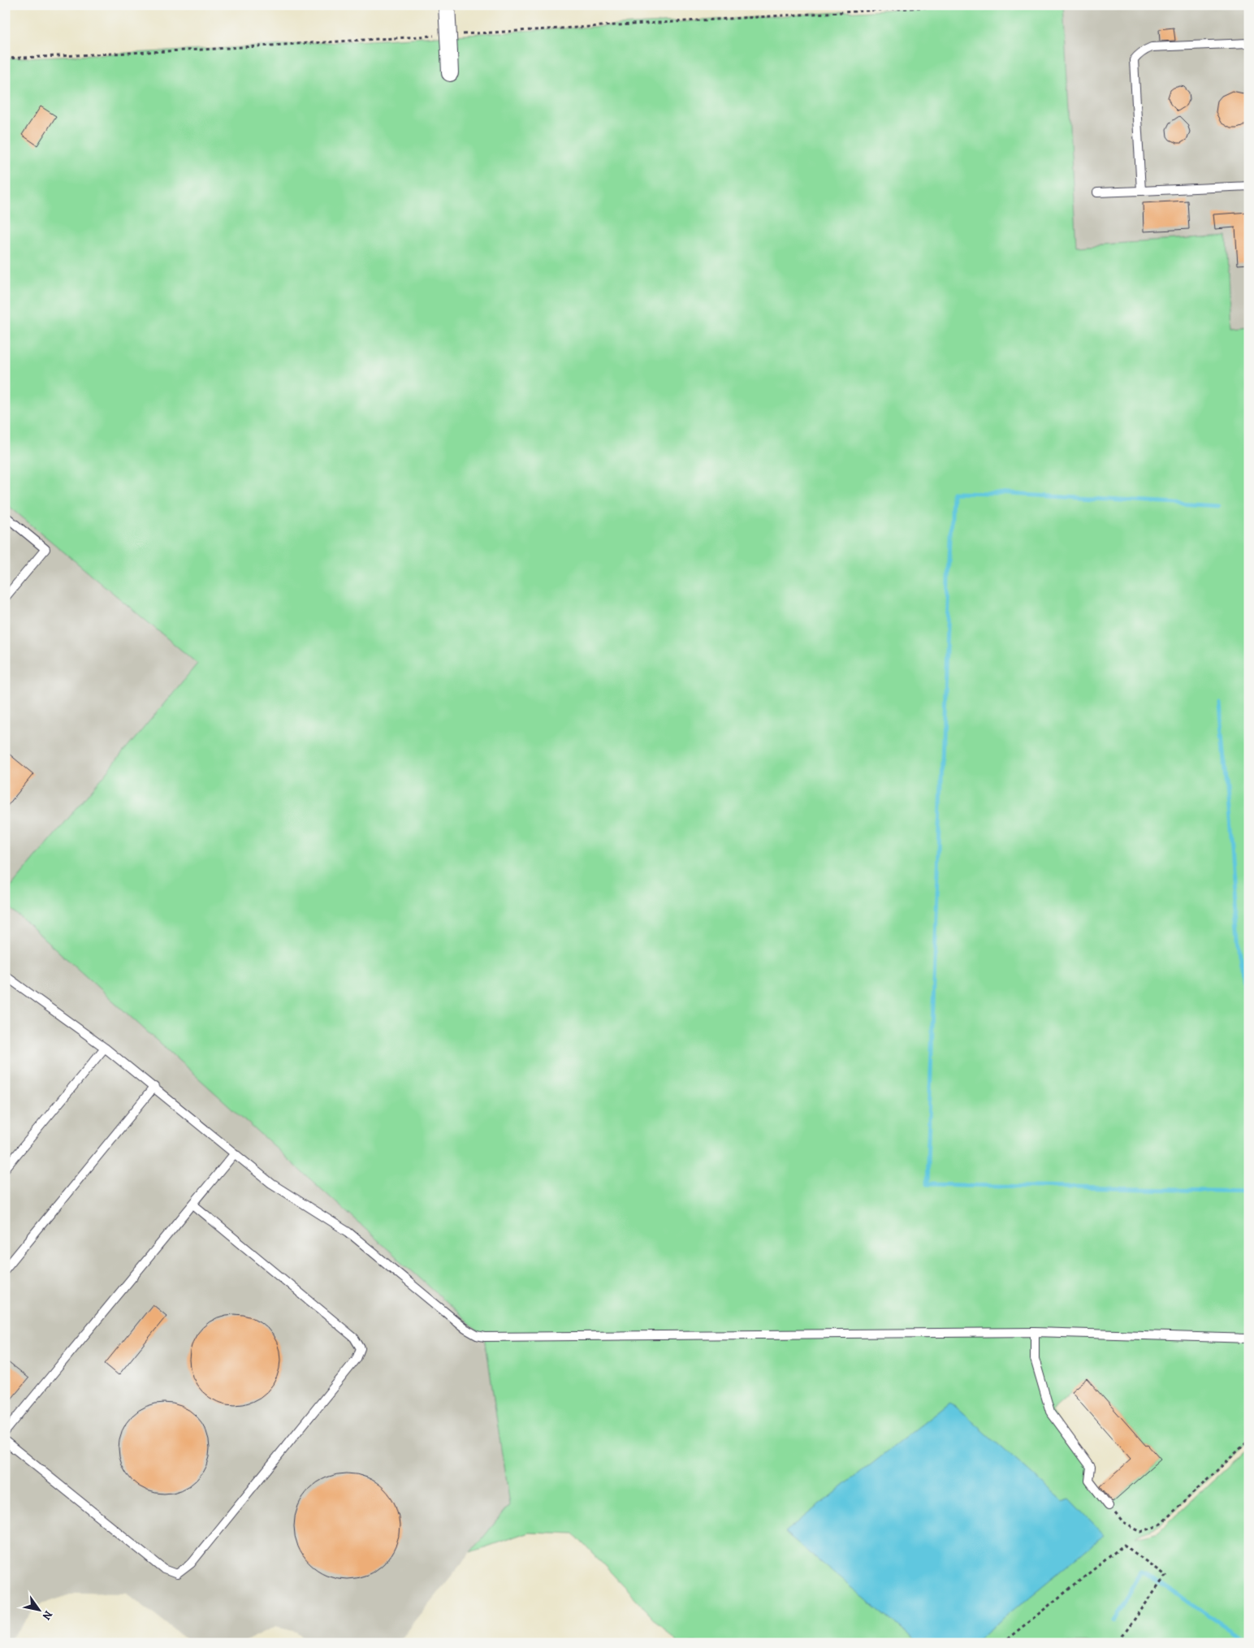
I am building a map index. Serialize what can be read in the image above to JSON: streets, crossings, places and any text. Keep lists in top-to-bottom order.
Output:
{
  "north": "bottom right"
}
